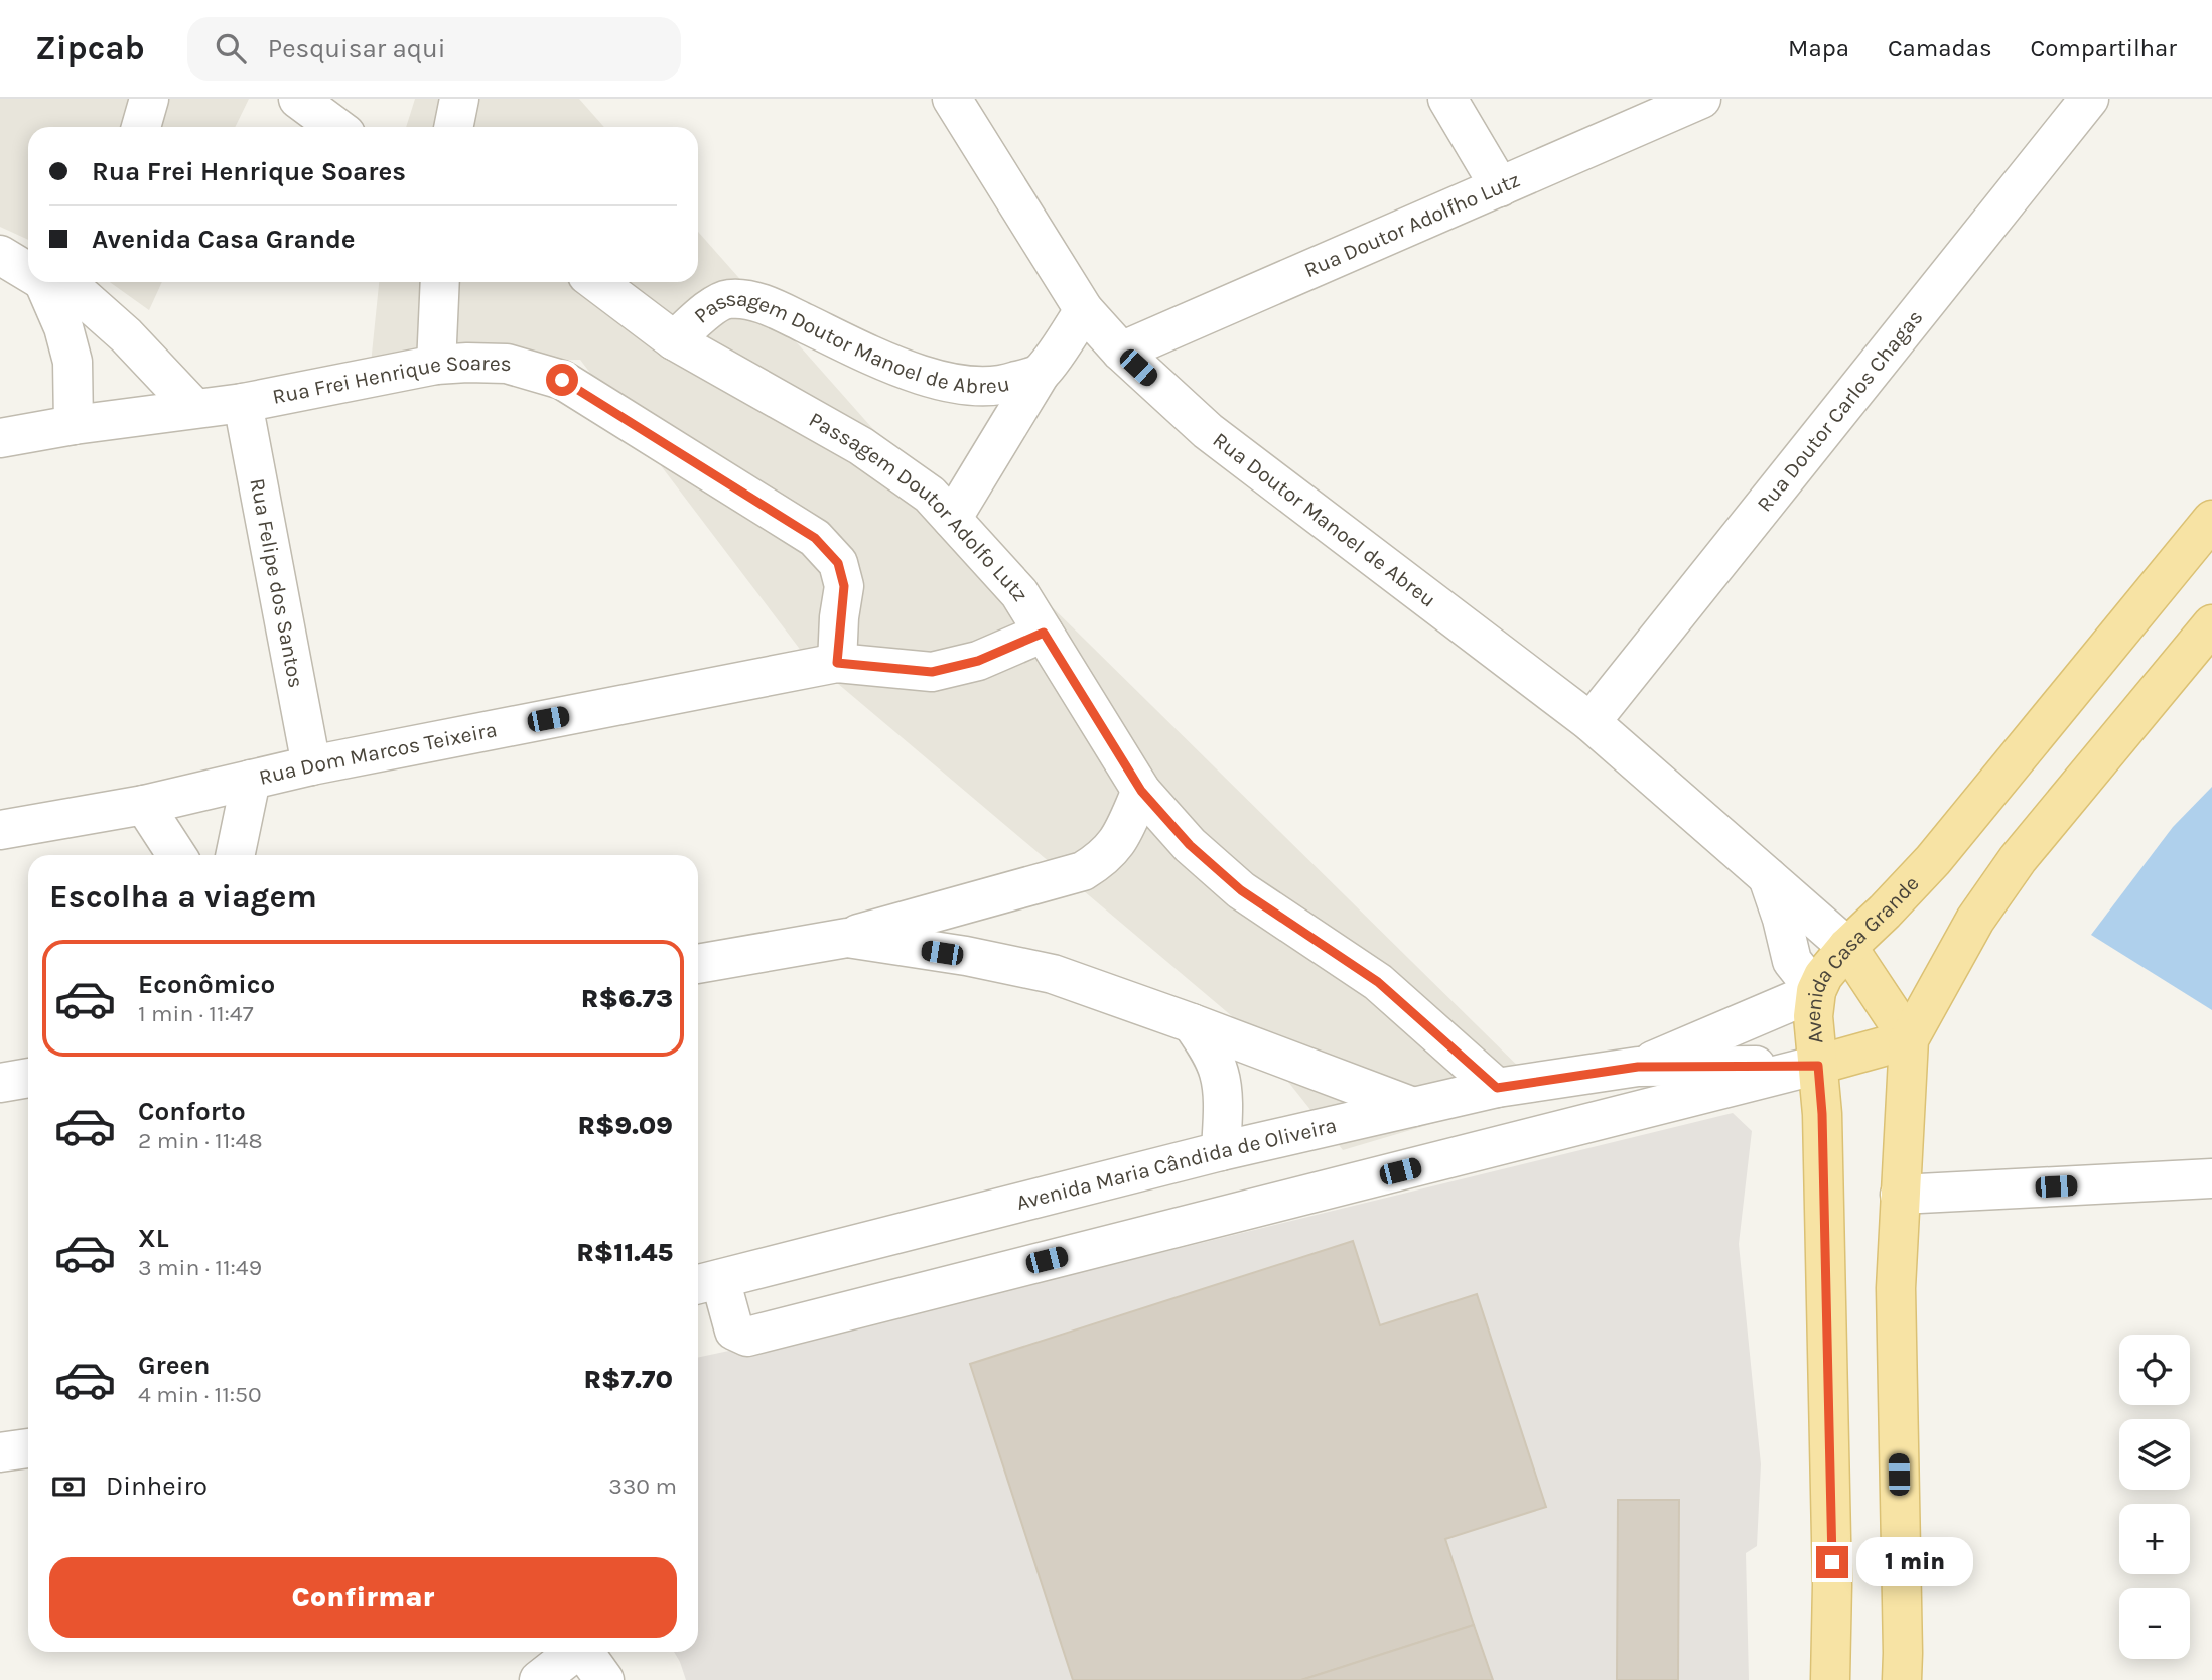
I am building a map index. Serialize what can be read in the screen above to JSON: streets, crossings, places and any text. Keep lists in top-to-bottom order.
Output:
{
  "streets": {
    "main road": ["Avenida Casa Grande"],
    "street": [
      "Rua Doutor Adolfho Lutz",
      "Passagem Doutor Manoel de Abreu",
      "Rua Frei Henrique Soares",
      "Rua Doutor Carlos Chagas",
      "Passagem Doutor Adolfo Lutz",
      "Rua Doutor Manoel de Abreu",
      "Rua Felipe dos Santos",
      "Rua Dom Marcos Teixeira",
      "Avenida Maria Cândida de Oliveira"
    ]
  },
  "crossings": [
    ["Rua Doutor Adolfho Lutz", "Rua Doutor Manoel de Abreu"],
    ["Passagem Doutor Manoel de Abreu", "Passagem Doutor Adolfo Lutz"],
    ["Passagem Doutor Manoel de Abreu", "Rua Doutor Manoel de Abreu"],
    ["Rua Frei Henrique Soares", "Rua Felipe dos Santos"],
    ["Rua Frei Henrique Soares", "Rua Dom Marcos Teixeira"],
    ["Rua Doutor Carlos Chagas", "Rua Doutor Manoel de Abreu"],
    ["Passagem Doutor Adolfo Lutz", "Rua Dom Marcos Teixeira"],
    ["Passagem Doutor Adolfo Lutz", "Avenida Maria Cândida de Oliveira"],
    ["Rua Doutor Manoel de Abreu", "Avenida Casa Grande"],
    ["Rua Felipe dos Santos", "Rua Dom Marcos Teixeira"],
    ["Avenida Casa Grande", "Avenida Maria Cândida de Oliveira"]
  ],
  "page": {
    "header": "Zipcab",
    "search": "Pesquisar aqui",
    "nav": ["Mapa", "Camadas", "Compartilhar"],
    "banner": ["Rua Frei Henrique Soares", "Avenida Casa Grande"],
    "heading": "Escolha a viagem",
    "list": [
      {
        "name": "Econômico",
        "note": "1 min · 11:47",
        "value": "R$6.73"
      },
      {
        "name": "Conforto",
        "note": "2 min · 11:48",
        "value": "R$9.09"
      },
      {
        "name": "XL",
        "note": "3 min · 11:49",
        "value": "R$11.45"
      },
      {
        "name": "Green",
        "note": "4 min · 11:50",
        "value": "R$7.70"
      }
    ],
    "map_buttons": ["+", "−"],
    "pay": ["Dinheiro", "330 m"],
    "bubble": "1 min",
    "buttons": "Confirmar"
  }
}
